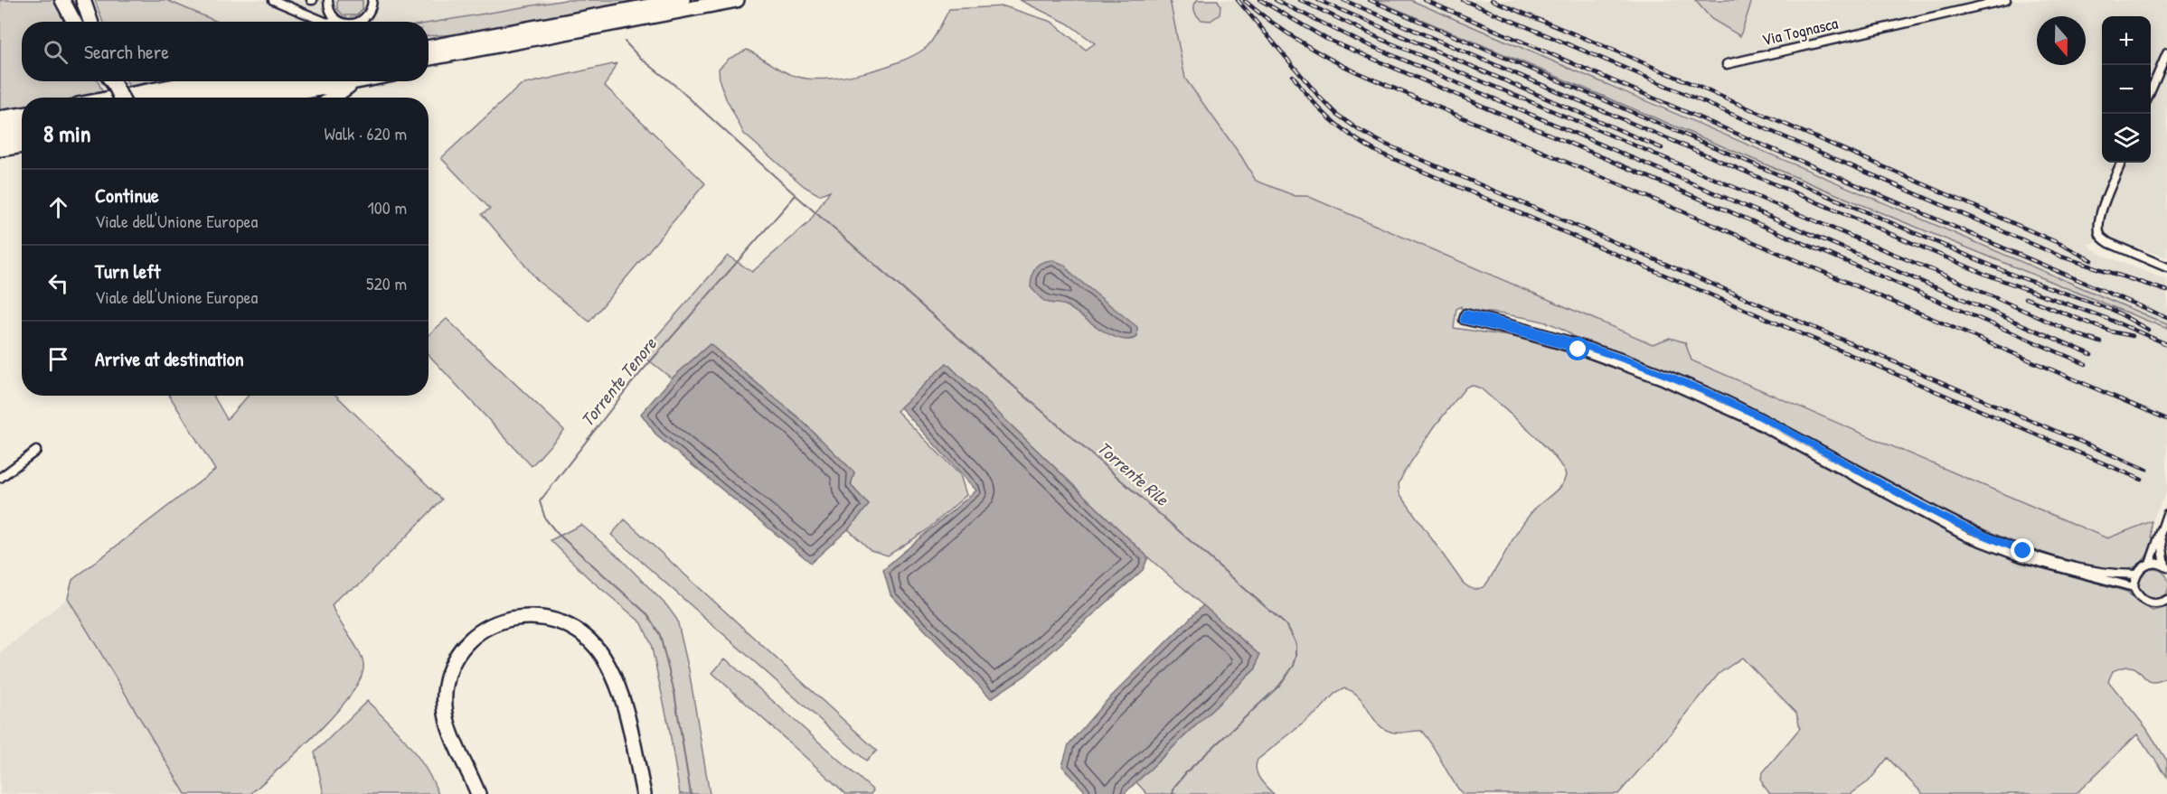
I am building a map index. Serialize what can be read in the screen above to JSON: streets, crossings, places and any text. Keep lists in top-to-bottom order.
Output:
{
  "streets": {
    "street": ["Via Tognasca"]
  },
  "water": ["Torrente Tenore", "Torrente Rile"],
  "north": "bottom",
  "page": {
    "map_buttons": ["+", "−"],
    "search": "Search here",
    "heading": ["8 min", "Walk · 620 m"],
    "list": [
      ["Continue", "Viale dell'Unione Europea", "100 m"],
      ["Turn left", "Viale dell'Unione Europea", "520 m"],
      "Arrive at destination"
    ]
  }
}
